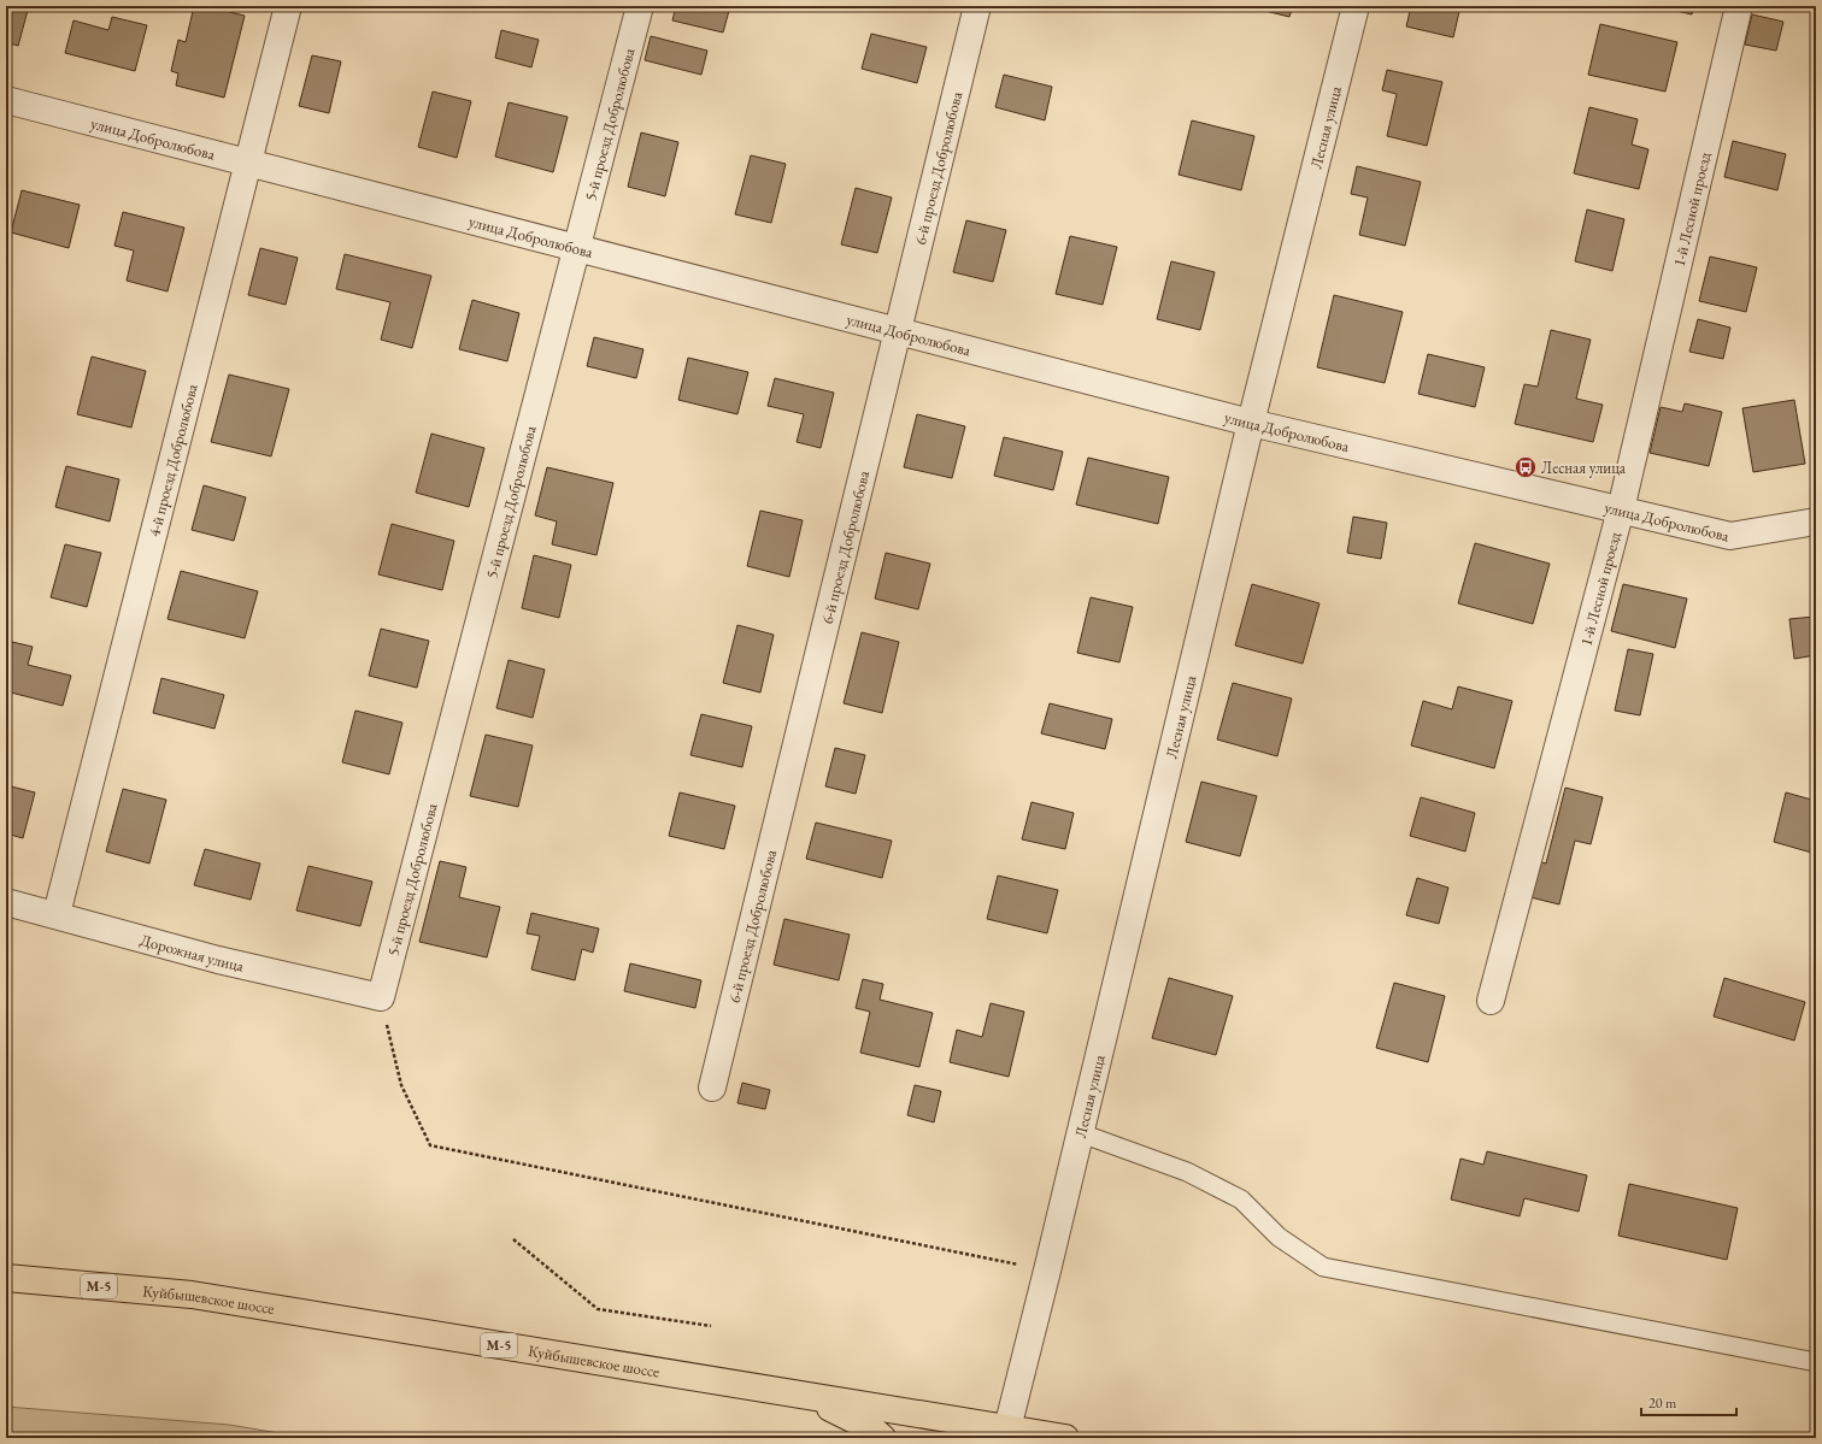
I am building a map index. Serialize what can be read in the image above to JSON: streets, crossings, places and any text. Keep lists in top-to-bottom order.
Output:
{
  "streets": {
    "highway": ["М-5", "Куйбышевское шоссе"],
    "street": [
      "5-й проезд Добролюбова",
      "Лесная улица",
      "улица Добролюбова",
      "6-й проезд Добролюбова",
      "1-й Лесной проезд",
      "4-й проезд Добролюбова",
      "Дорожная улица"
    ]
  },
  "crossings": [
    ["5-й проезд Добролюбова", "улица Добролюбова"],
    ["5-й проезд Добролюбова", "Дорожная улица"],
    ["Лесная улица", "улица Добролюбова"],
    ["Лесная улица", "Куйбышевское шоссе"],
    ["улица Добролюбова", "6-й проезд Добролюбова"],
    ["улица Добролюбова", "1-й Лесной проезд"],
    ["улица Добролюбова", "4-й проезд Добролюбова"],
    ["4-й проезд Добролюбова", "Дорожная улица"]
  ],
  "places": {
    "bus stop": ["Лесная улица"]
  },
  "scale_bar": "20 m"
}
